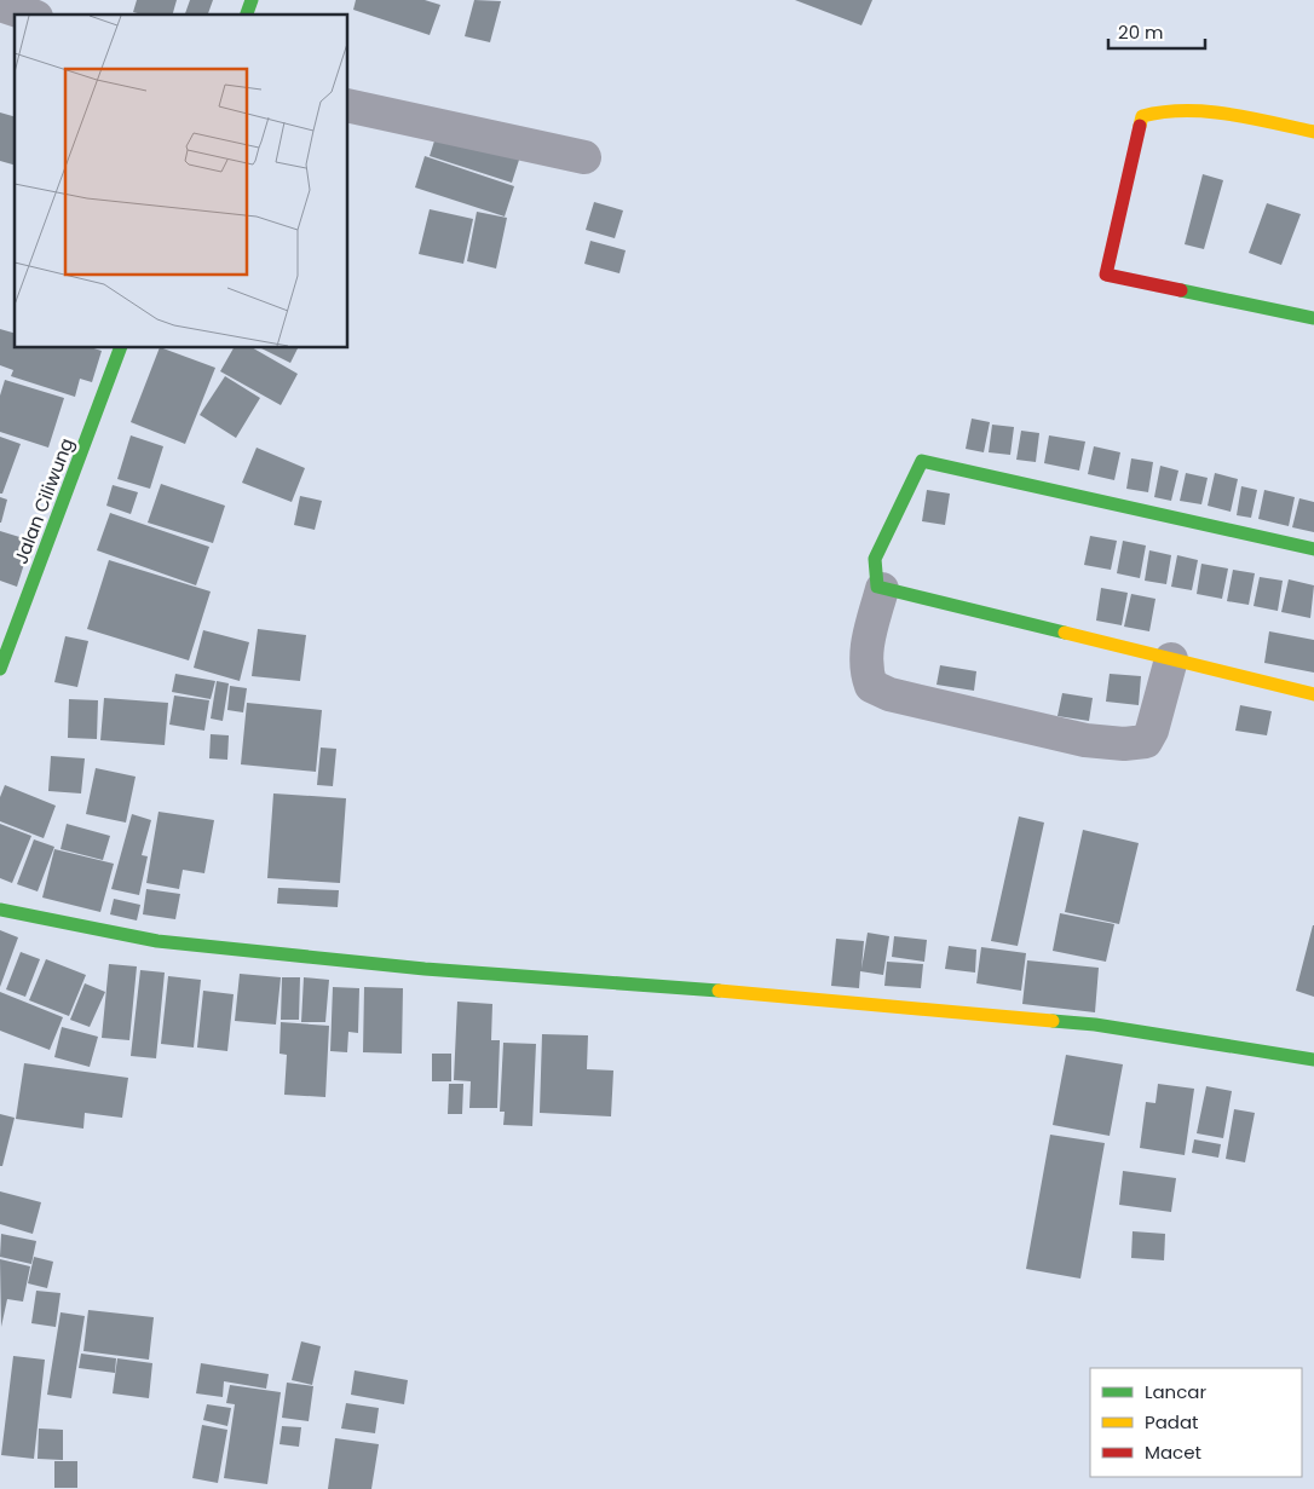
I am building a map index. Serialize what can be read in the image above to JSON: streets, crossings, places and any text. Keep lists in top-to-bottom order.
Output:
{
  "streets": {
    "street": ["Jalan Ciliwung"]
  },
  "legend": ["Lancar", "Padat", "Macet"],
  "scale_bar": "20 m"
}
